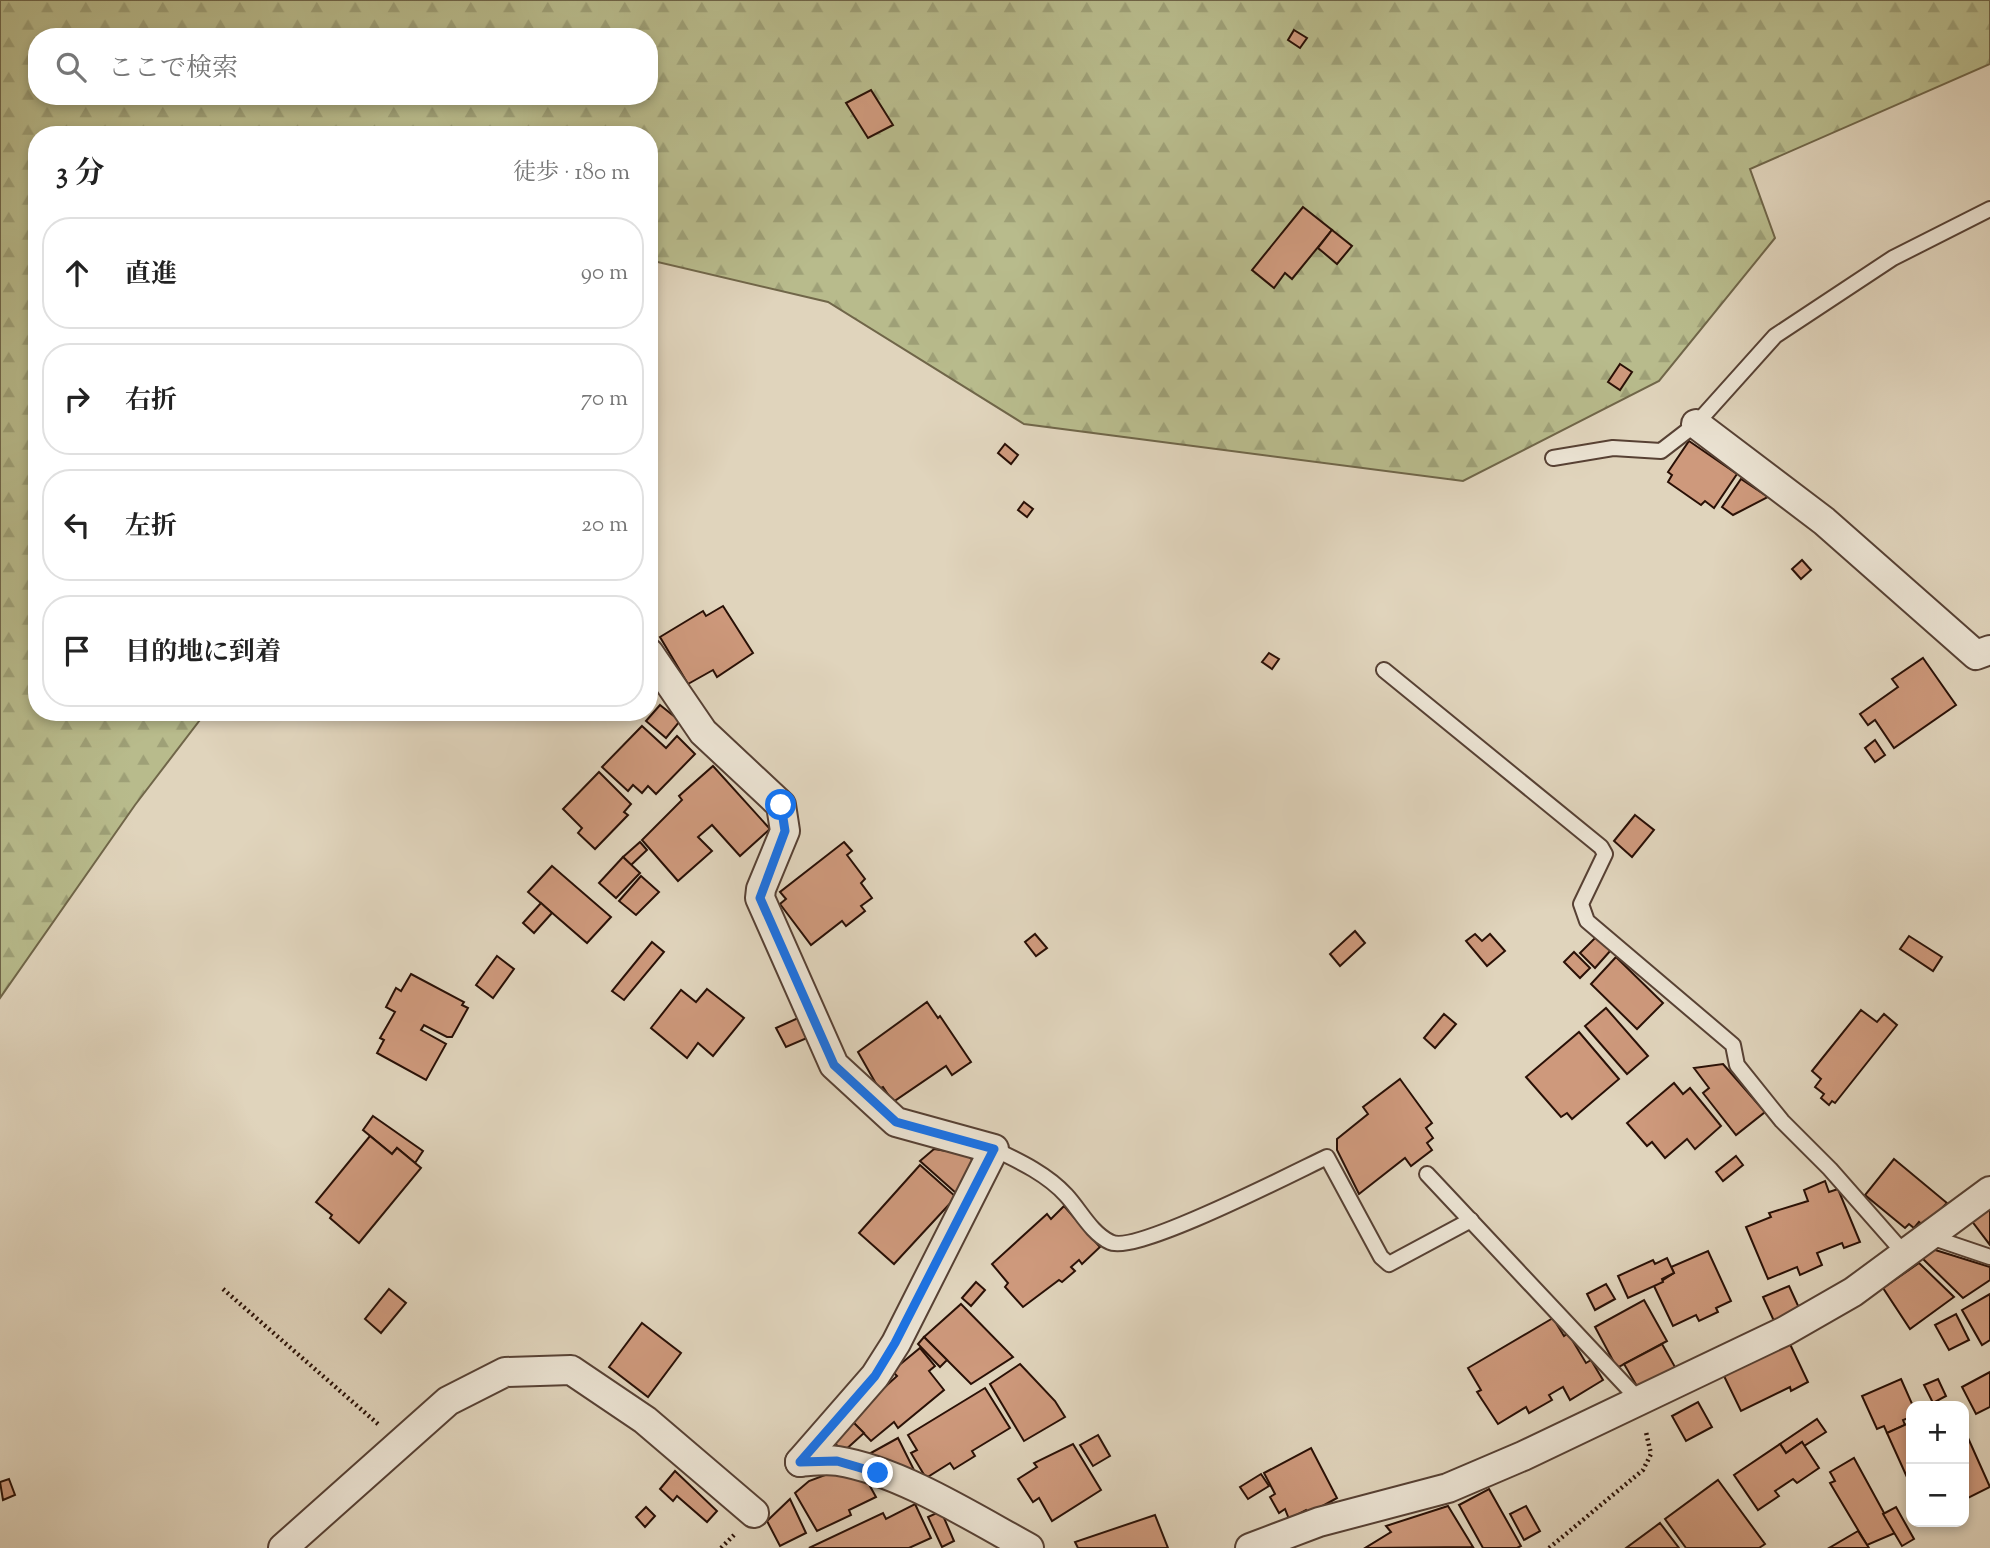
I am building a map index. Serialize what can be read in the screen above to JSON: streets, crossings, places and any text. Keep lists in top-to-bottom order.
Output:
{
  "page": {
    "search": "ここで検索",
    "heading": ["3 分", "徒歩 · 180 m"],
    "list": [
      ["直進", "90 m"],
      ["右折", "70 m"],
      ["左折", "20 m"],
      "目的地に到着"
    ],
    "map_buttons": ["+", "−"]
  }
}
